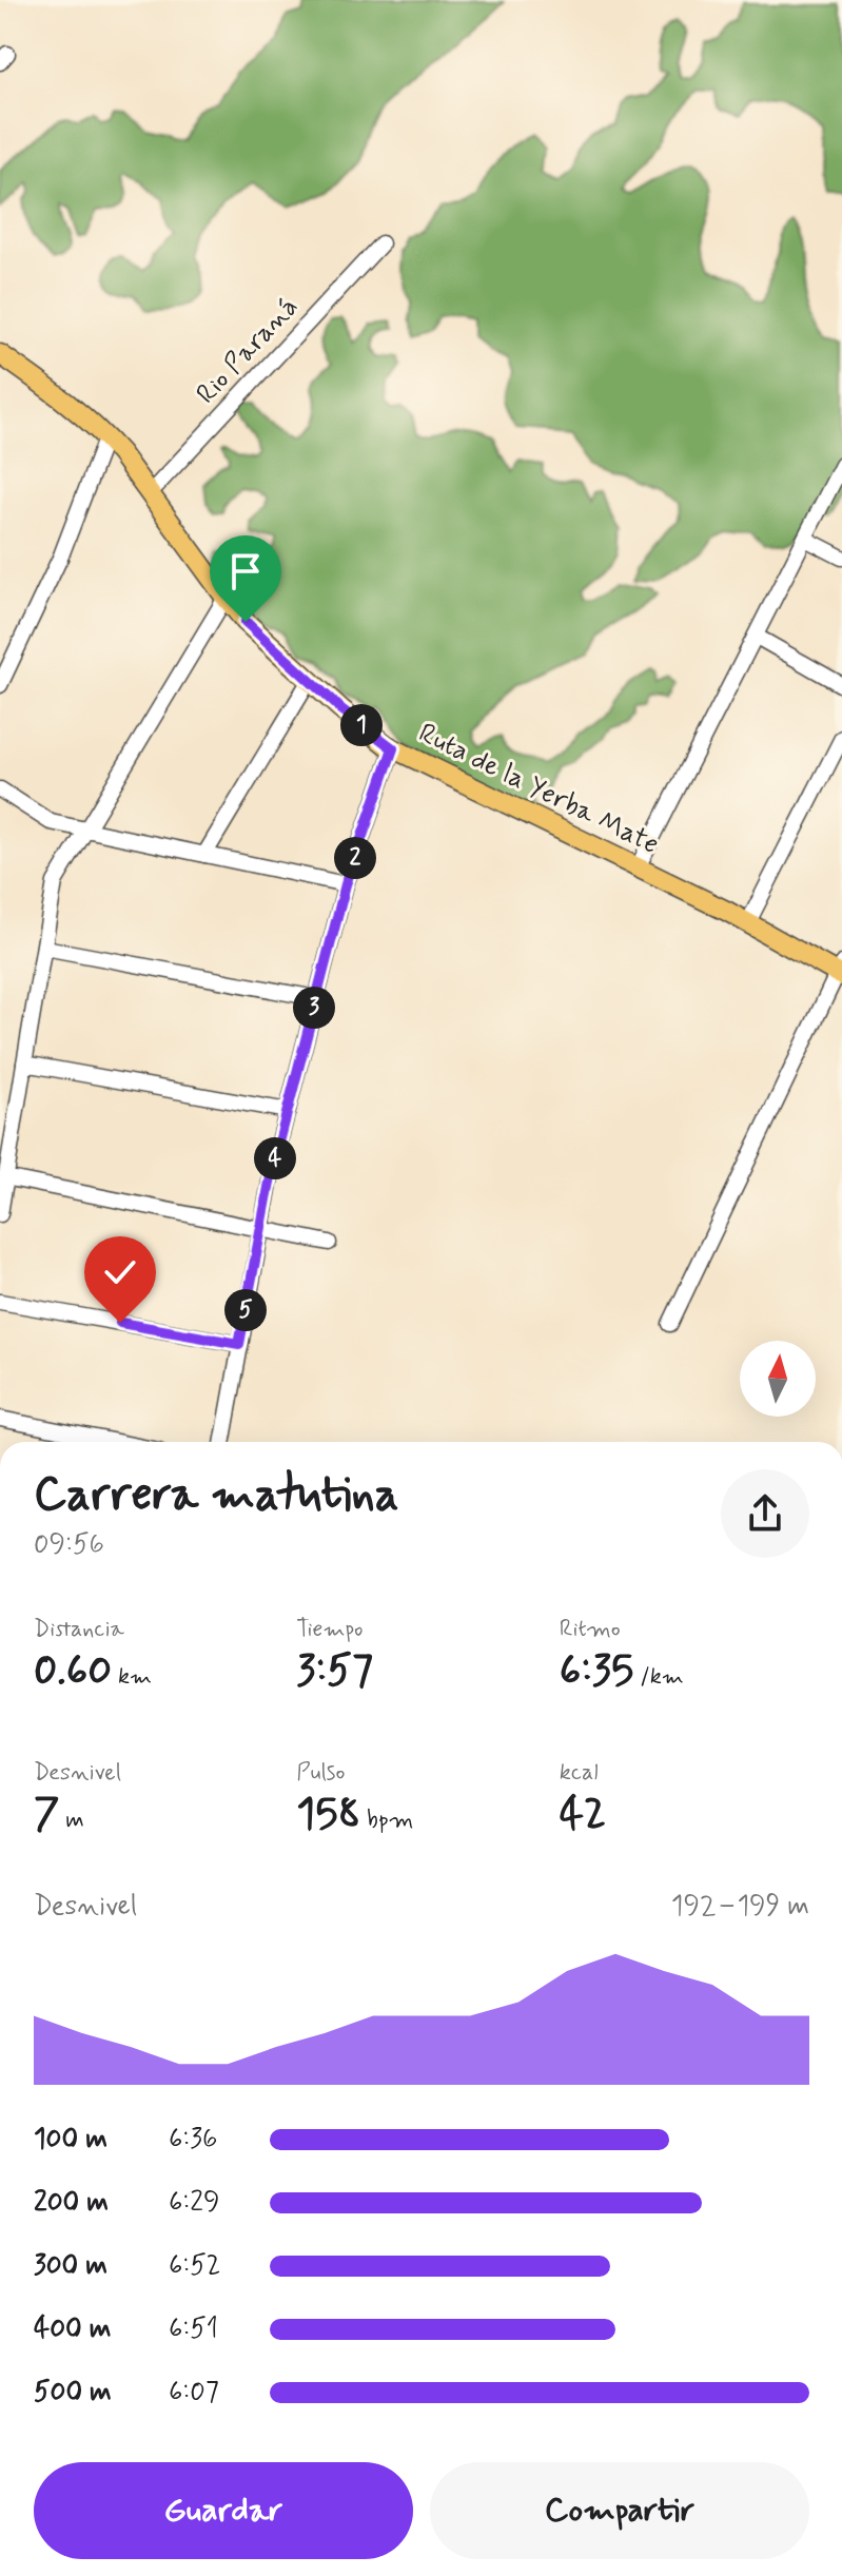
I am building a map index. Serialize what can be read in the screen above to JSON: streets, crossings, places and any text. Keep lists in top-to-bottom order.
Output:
{
  "streets": {
    "main road": ["Ruta de la Yerba Mate"],
    "street": ["Rio Paraná"]
  },
  "crossings": [
    ["Rio Paraná", "Ruta de la Yerba Mate"]
  ],
  "north": "top",
  "page": {
    "pins": [
      "1",
      "2",
      "3",
      "4",
      "5"
    ],
    "heading": ["Carrera matutina", "09:56"],
    "stats": [
      ["Distancia", "0.60 km"],
      ["Tiempo", "3:57"],
      ["Ritmo", "6:35 /km"],
      ["Desnivel", "7 m"],
      ["Pulso", "158 bpm"],
      ["kcal", "42"]
    ],
    "chart": ["Desnivel", "192–199 m"],
    "list": [
      {
        "name": "100 m",
        "note": "6:36"
      },
      {
        "name": "200 m",
        "note": "6:29"
      },
      {
        "name": "300 m",
        "note": "6:52"
      },
      {
        "name": "400 m",
        "note": "6:51"
      },
      {
        "name": "500 m",
        "note": "6:07"
      }
    ],
    "buttons": ["Guardar", "Compartir"]
  }
}
